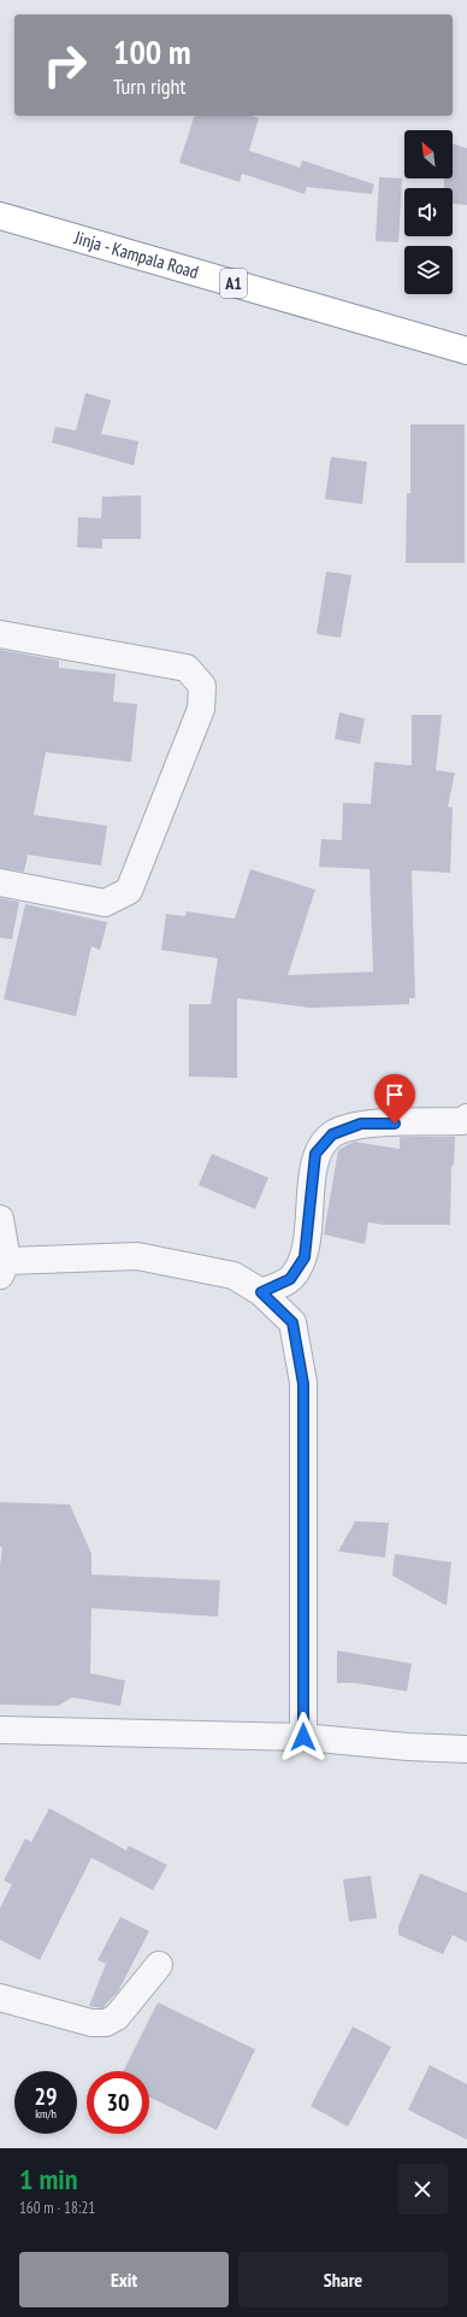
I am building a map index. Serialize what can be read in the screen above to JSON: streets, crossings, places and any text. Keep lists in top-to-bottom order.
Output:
{
  "streets": {
    "highway": ["Jinja - Kampala Road", "A1"]
  },
  "north": "top left",
  "page": {
    "turn": ["100 m", "Turn right"],
    "speed": "29 km/h",
    "limit": "30",
    "heading": ["1 min", "160 m · 18:21"],
    "buttons": ["Exit", "Share"]
  }
}
